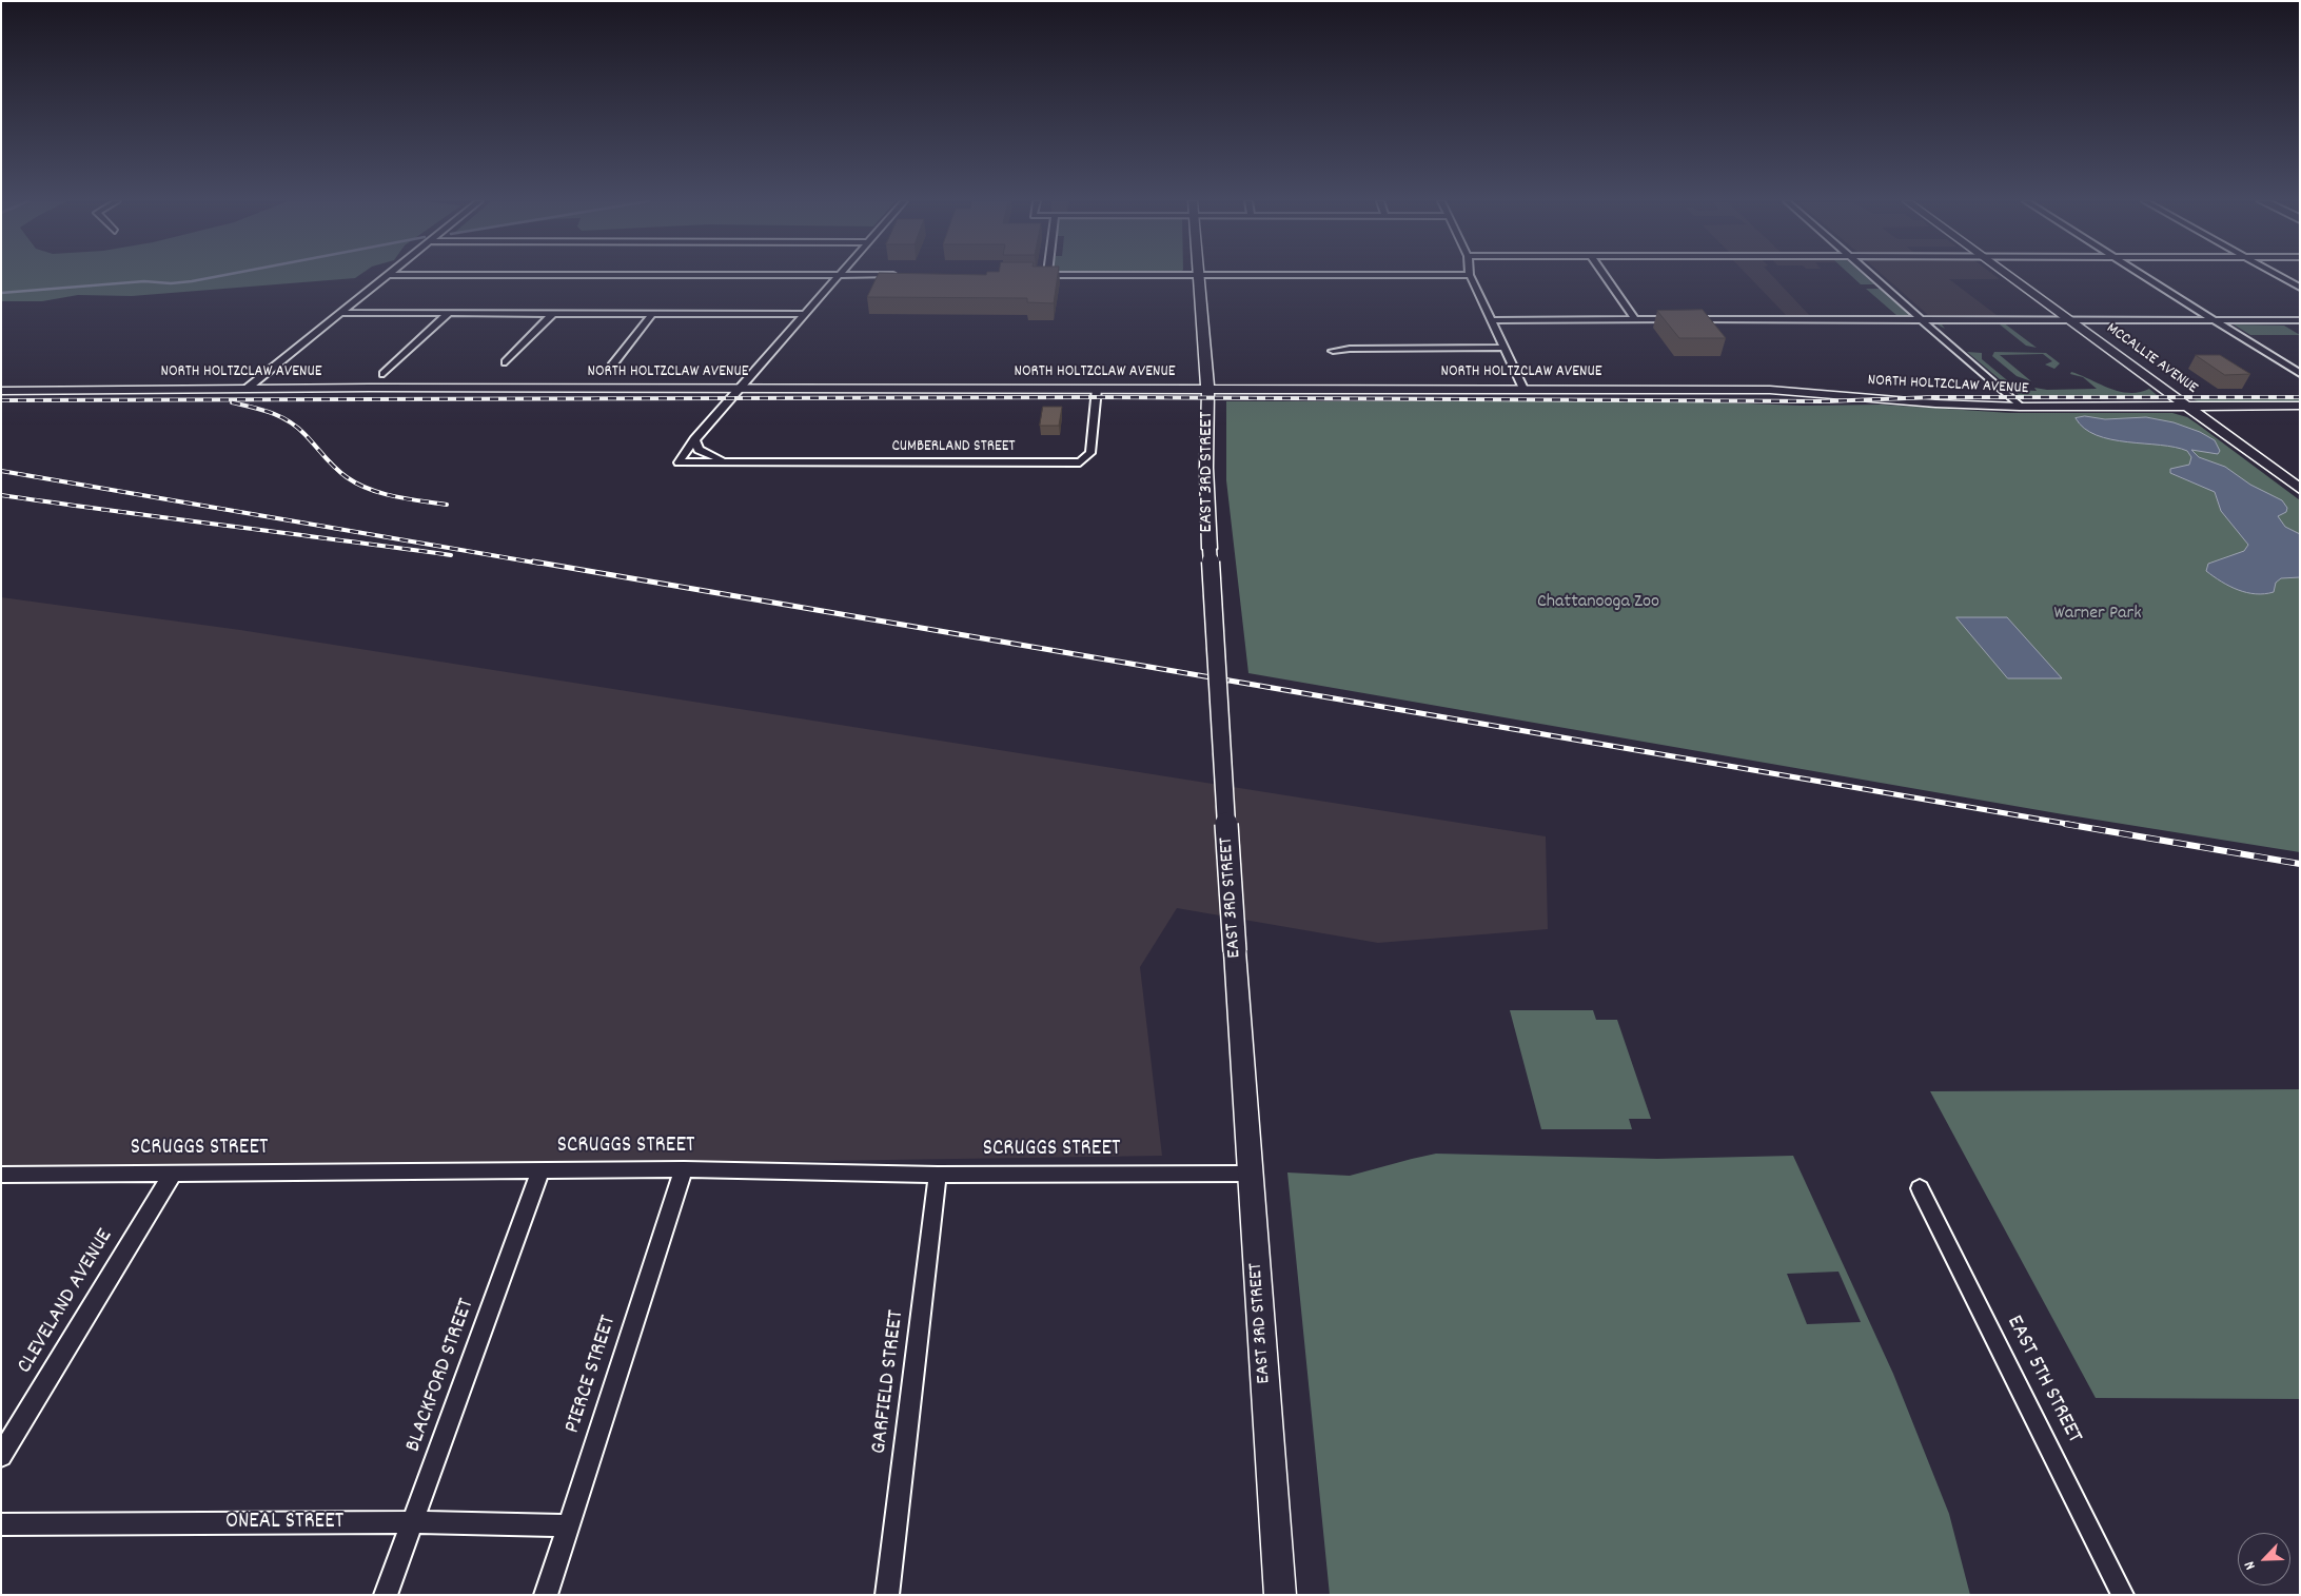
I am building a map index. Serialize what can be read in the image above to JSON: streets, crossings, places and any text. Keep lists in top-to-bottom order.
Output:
{
  "streets": {
    "main road": ["MCCALLIE AVENUE", "NORTH HOLTZCLAW AVENUE", "EAST 3RD STREET"],
    "street": [
      "CUMBERLAND STREET",
      "SCRUGGS STREET",
      "CLEVELAND AVENUE",
      "PIERCE STREET",
      "BLACKFORD STREET",
      "EAST 5TH STREET",
      "GARFIELD STREET",
      "ONEAL STREET"
    ]
  },
  "crossings": [
    ["MCCALLIE AVENUE", "NORTH HOLTZCLAW AVENUE"],
    ["NORTH HOLTZCLAW AVENUE", "CUMBERLAND STREET"],
    ["NORTH HOLTZCLAW AVENUE", "EAST 3RD STREET"],
    ["EAST 3RD STREET", "SCRUGGS STREET"],
    ["SCRUGGS STREET", "CLEVELAND AVENUE"],
    ["SCRUGGS STREET", "PIERCE STREET"],
    ["SCRUGGS STREET", "BLACKFORD STREET"],
    ["SCRUGGS STREET", "GARFIELD STREET"],
    ["PIERCE STREET", "ONEAL STREET"],
    ["BLACKFORD STREET", "ONEAL STREET"]
  ],
  "parks": ["Chattanooga Zoo", "Warner Park"],
  "north": "bottom left"
}
